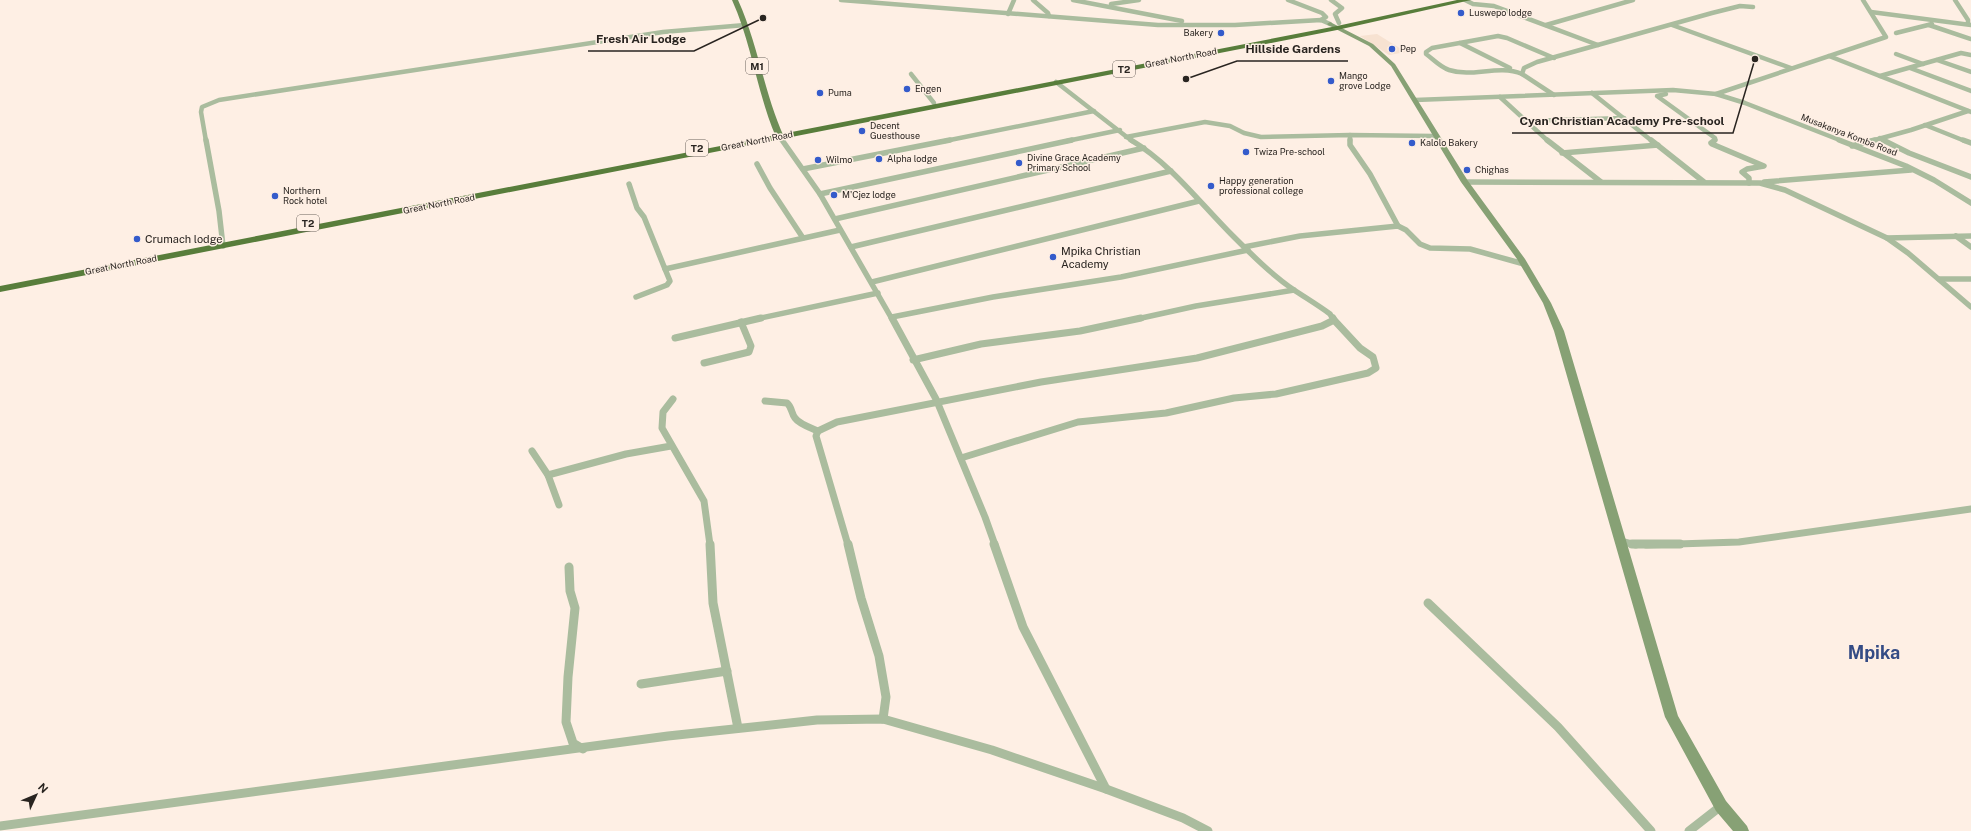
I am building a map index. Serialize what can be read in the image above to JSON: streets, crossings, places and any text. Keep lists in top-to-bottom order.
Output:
{
  "streets": {
    "highway": ["Great North Road", "T2"],
    "main road": ["M1"],
    "street": ["Musakanya Kombe Road"]
  },
  "crossings": [
    ["Great North Road", "M1"]
  ],
  "districts": ["Mpika"],
  "places": [
    "Luswepo lodge",
    "Fresh Air Lodge",
    "Bakery",
    "Pep",
    "Cyan Christian Academy Pre-school",
    "Hillside Gardens",
    "Mango grove Lodge",
    "Engen",
    "Puma",
    "Decent Guesthouse",
    "Kalolo Bakery",
    "Twiza Pre-school",
    "Alpha lodge",
    "Wilmo",
    "Divine Grace Academy Primary School",
    "Chighas",
    "Happy generation professional college",
    "M'Cjez lodge",
    "Northern Rock hotel",
    "Crumach lodge",
    "Mpika Christian Academy"
  ],
  "north": "top right"
}
